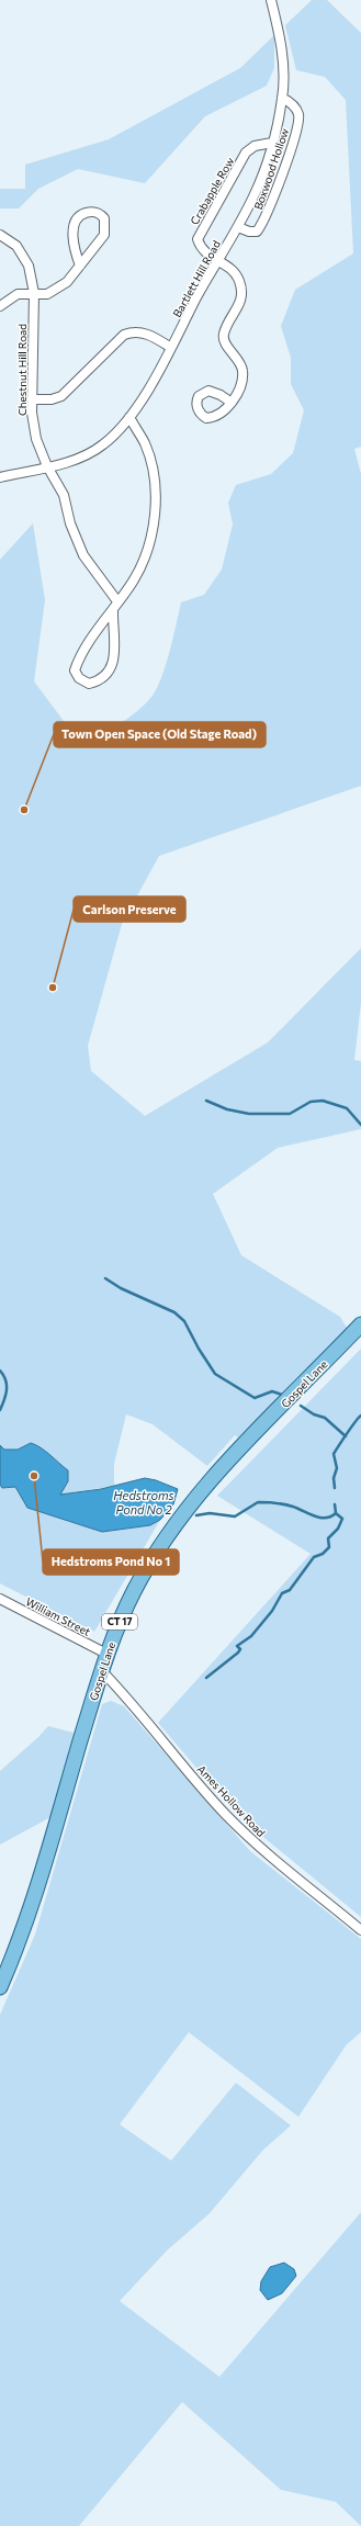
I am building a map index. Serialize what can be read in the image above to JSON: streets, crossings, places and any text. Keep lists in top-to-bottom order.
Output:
{
  "streets": {
    "main road": ["Gospel Lane", "CT 17"],
    "street": [
      "Boxwood Hollow",
      "Crabapple Row",
      "Bartlett Hill Road",
      "Chestnut Hill Road",
      "William Street",
      "Ames Hollow Road"
    ]
  },
  "crossings": [
    ["Boxwood Hollow", "Bartlett Hill Road"],
    ["Crabapple Row", "Bartlett Hill Road"],
    ["Bartlett Hill Road", "Chestnut Hill Road"],
    ["Gospel Lane", "William Street"],
    ["Gospel Lane", "Ames Hollow Road"]
  ],
  "water": ["Hedstroms Pond No 2"],
  "places": ["Town Open Space (Old Stage Road)", "Carlson Preserve", "Hedstroms Pond No 1"]
}
